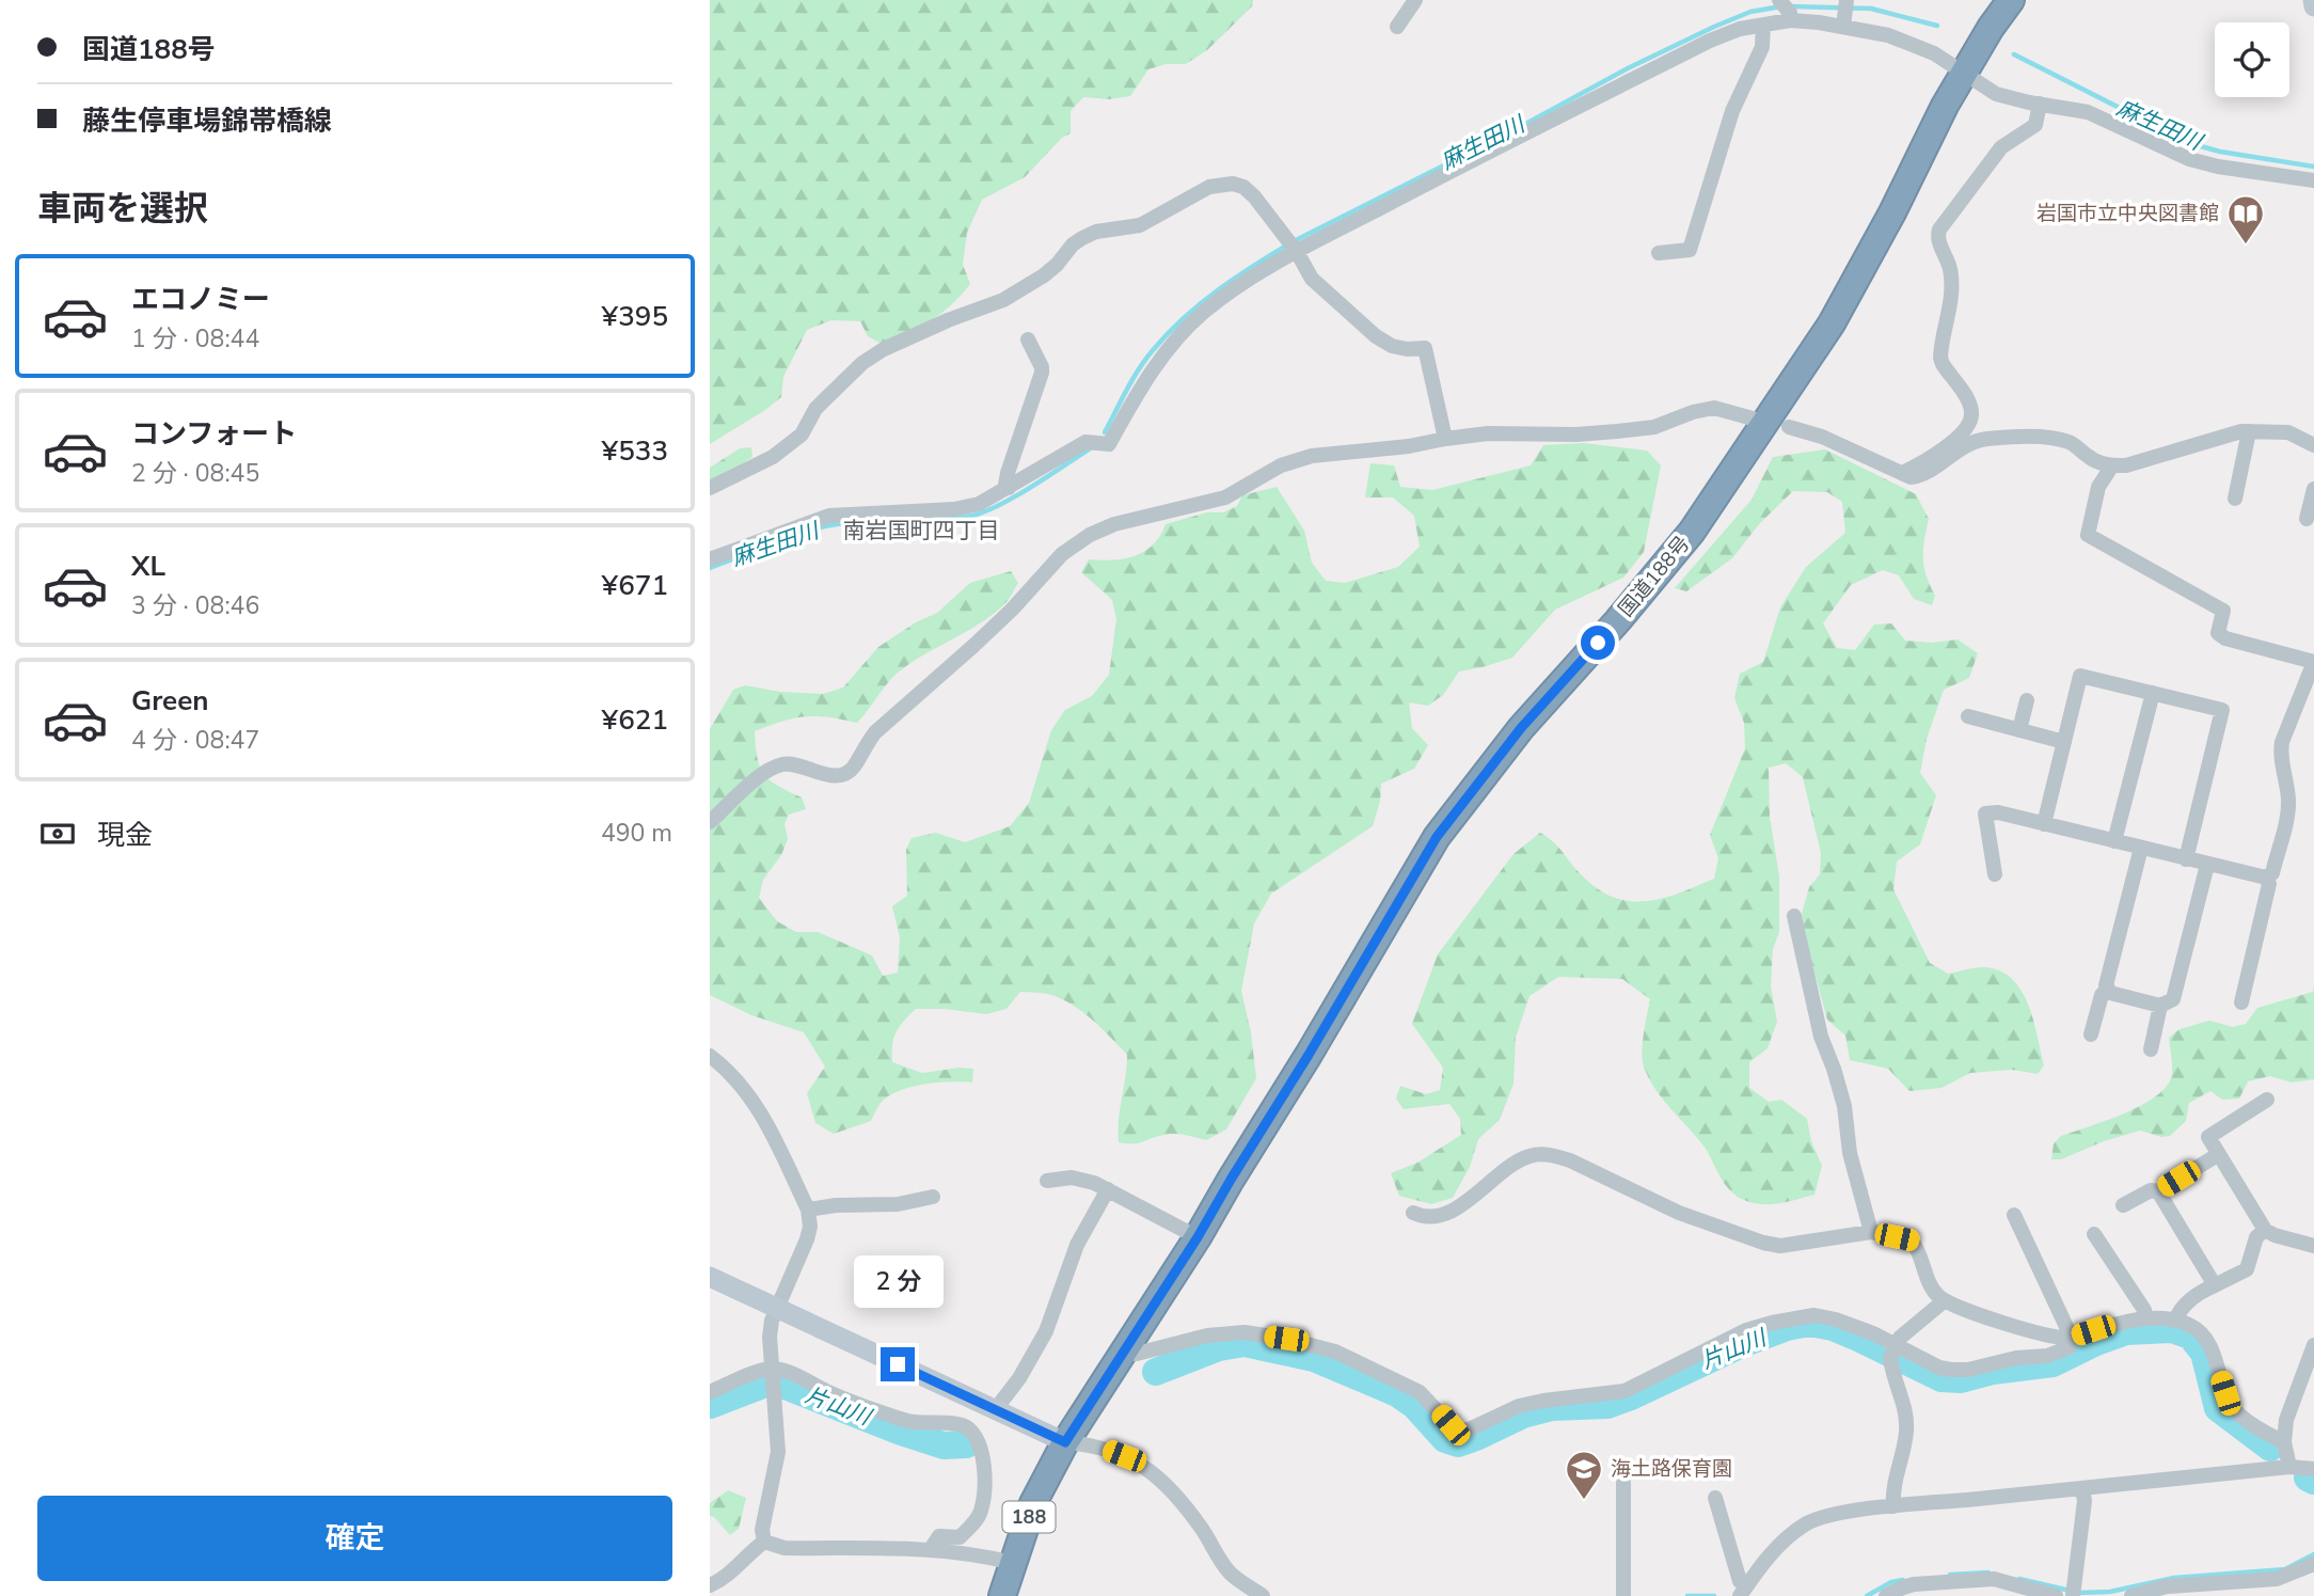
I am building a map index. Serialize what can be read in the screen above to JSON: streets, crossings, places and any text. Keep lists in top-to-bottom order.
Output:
{
  "streets": {
    "highway": ["国道188号", "188"]
  },
  "districts": ["南岩国町四丁目"],
  "water": ["麻生田川", "片山川"],
  "places": {
    "library": ["岩国市立中央図書館"],
    "school or university": ["海土路保育園"]
  },
  "page": {
    "banner": ["国道188号", "藤生停車場錦帯橋線"],
    "heading": "車両を選択",
    "list": [
      {
        "name": "エコノミー",
        "note": "1 分 · 08:44",
        "value": "¥395"
      },
      {
        "name": "コンフォート",
        "note": "2 分 · 08:45",
        "value": "¥533"
      },
      {
        "name": "XL",
        "note": "3 分 · 08:46",
        "value": "¥671"
      },
      {
        "name": "Green",
        "note": "4 分 · 08:47",
        "value": "¥621"
      }
    ],
    "pay": ["現金", "490 m"],
    "bubble": "2 分",
    "buttons": "確定"
  }
}
